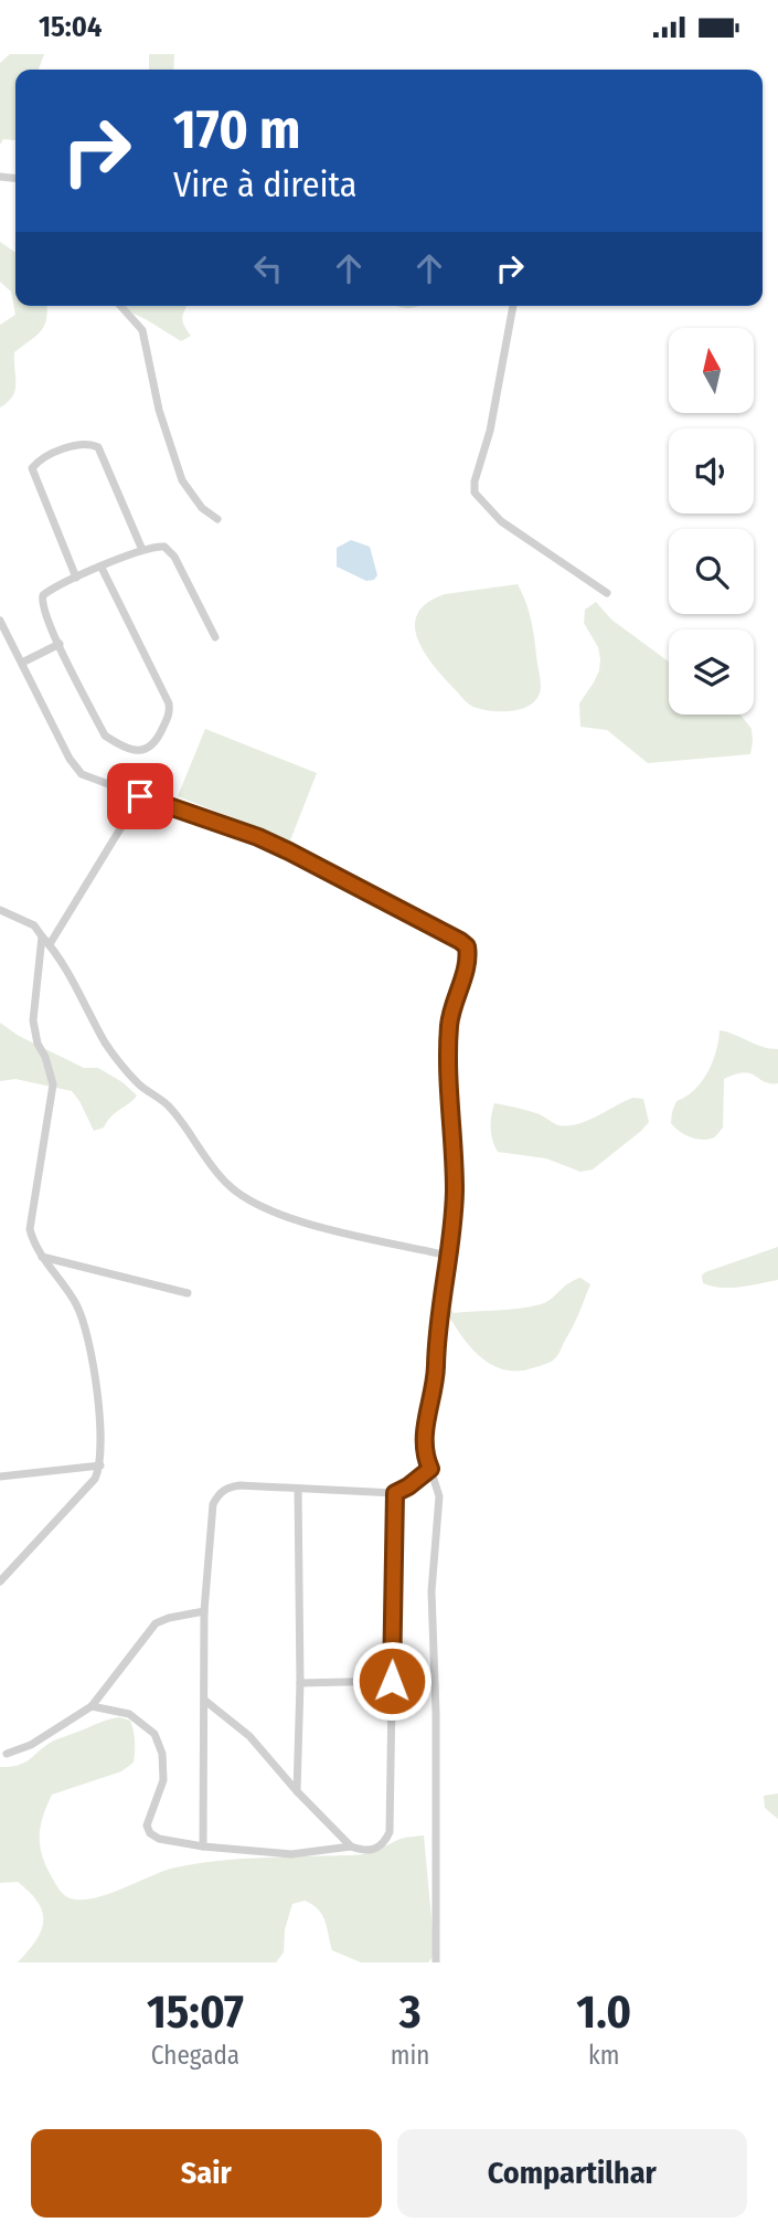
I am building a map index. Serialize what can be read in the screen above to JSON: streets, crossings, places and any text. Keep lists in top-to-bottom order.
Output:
{
  "north": "top",
  "page": {
    "status": "15:04",
    "turn": ["170 m", "Vire à direita"],
    "eta": [
      "15:07",
      "Chegada",
      "3",
      "min",
      "1.0",
      "km"
    ],
    "buttons": ["Sair", "Compartilhar"]
  }
}
